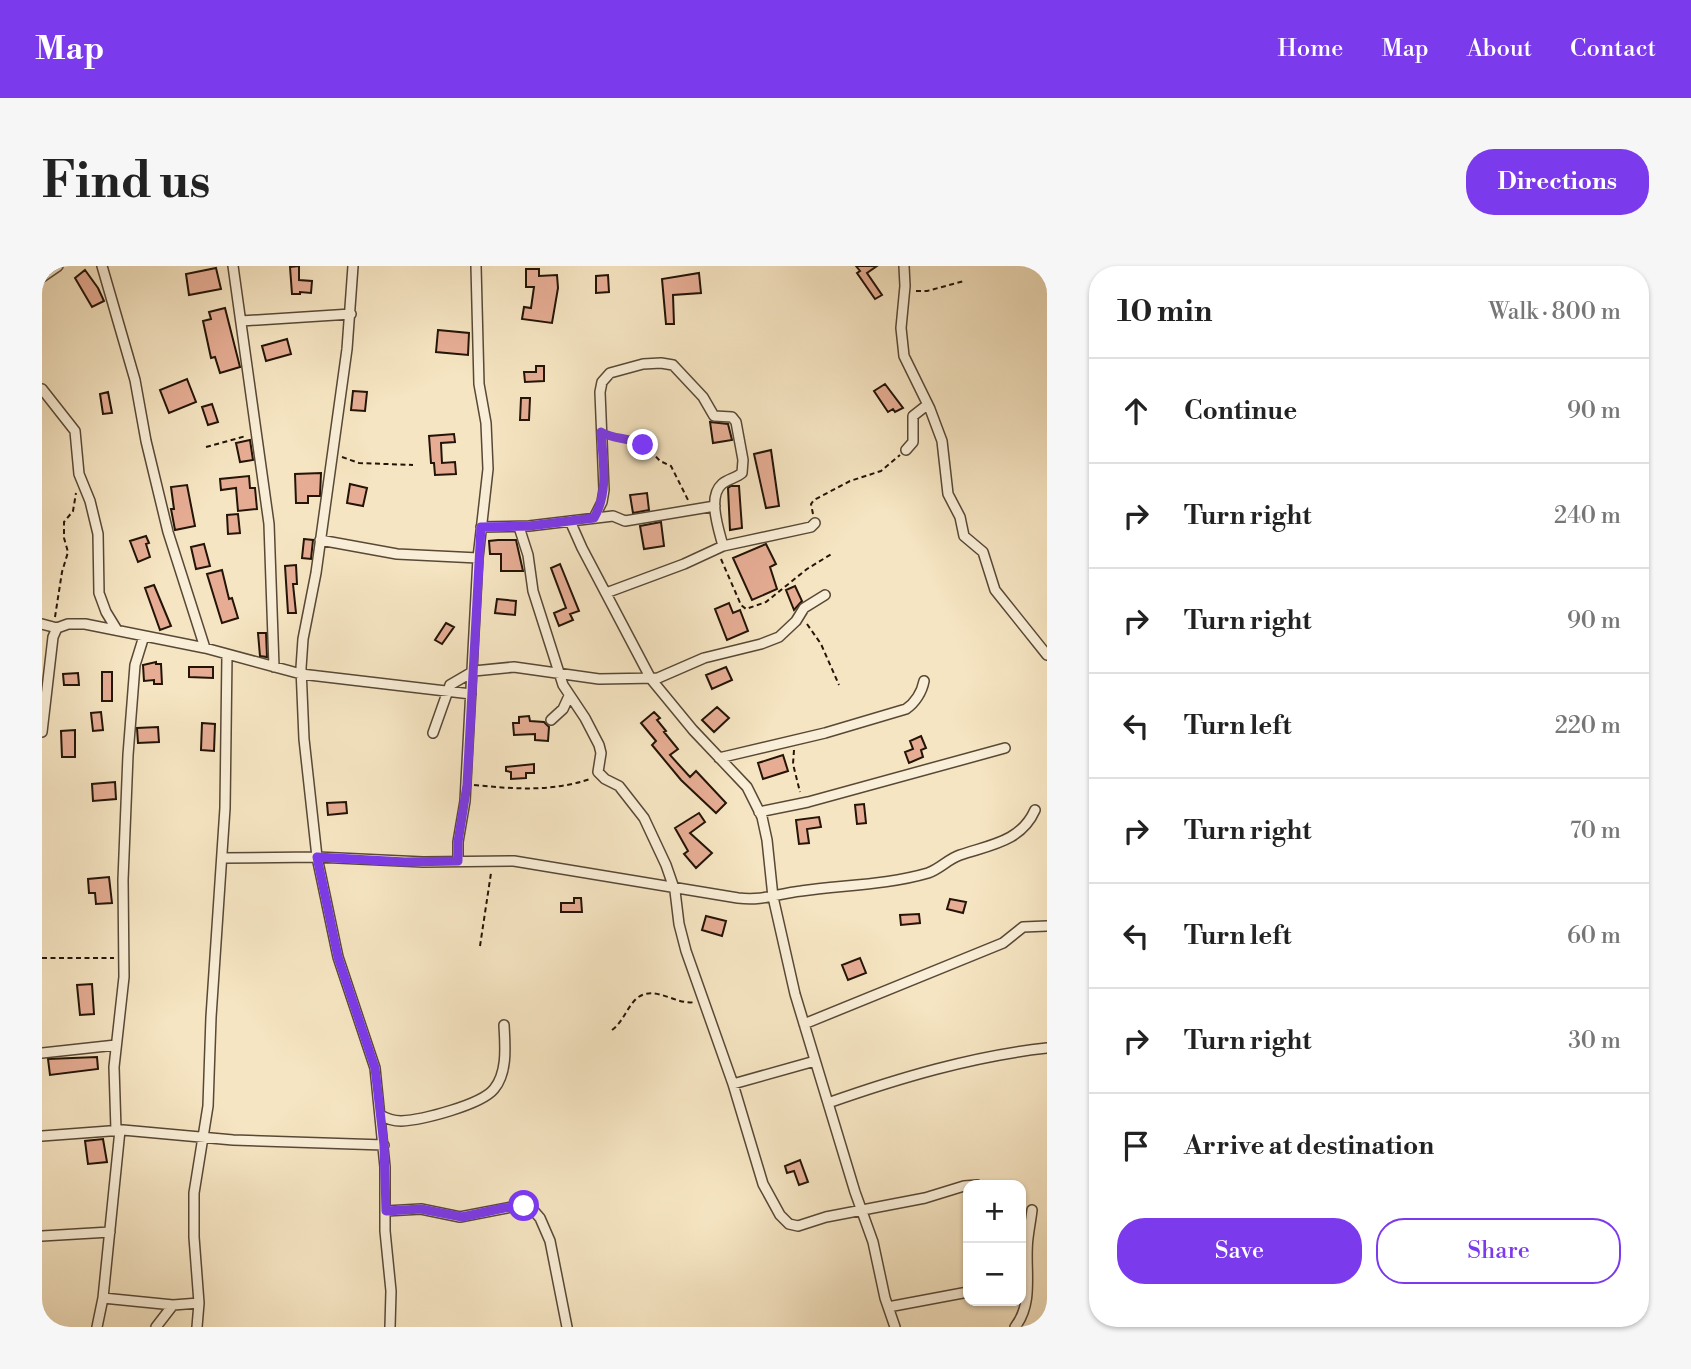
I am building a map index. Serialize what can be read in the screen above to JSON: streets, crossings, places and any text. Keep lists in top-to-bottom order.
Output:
{
  "page": {
    "header": "Map",
    "nav": [
      "Home",
      "Map",
      "About",
      "Contact"
    ],
    "buttons": [
      "Directions",
      ["Save", "Share"]
    ],
    "title": "Find us",
    "heading": ["10 min", "Walk · 800 m"],
    "list": [
      ["Continue", "90 m"],
      ["Turn right", "240 m"],
      ["Turn right", "90 m"],
      ["Turn left", "220 m"],
      ["Turn right", "70 m"],
      ["Turn left", "60 m"],
      ["Turn right", "30 m"],
      "Arrive at destination"
    ],
    "map_buttons": ["+", "−"]
  }
}
